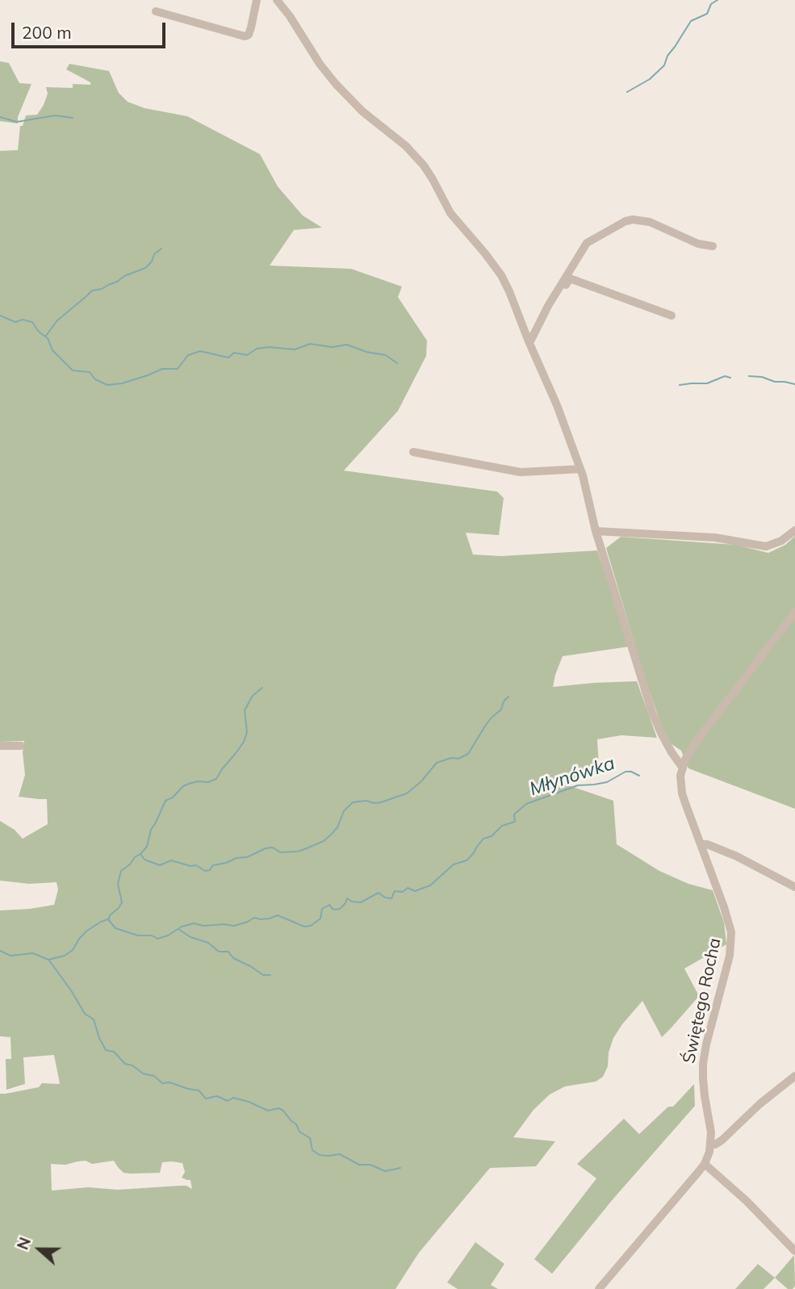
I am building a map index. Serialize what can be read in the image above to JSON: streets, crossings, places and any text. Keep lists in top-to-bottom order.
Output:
{
  "streets": {
    "street": ["Świętego Rocha"]
  },
  "water": ["Młynówka"],
  "scale_bar": "200 m",
  "north": "left"
}
